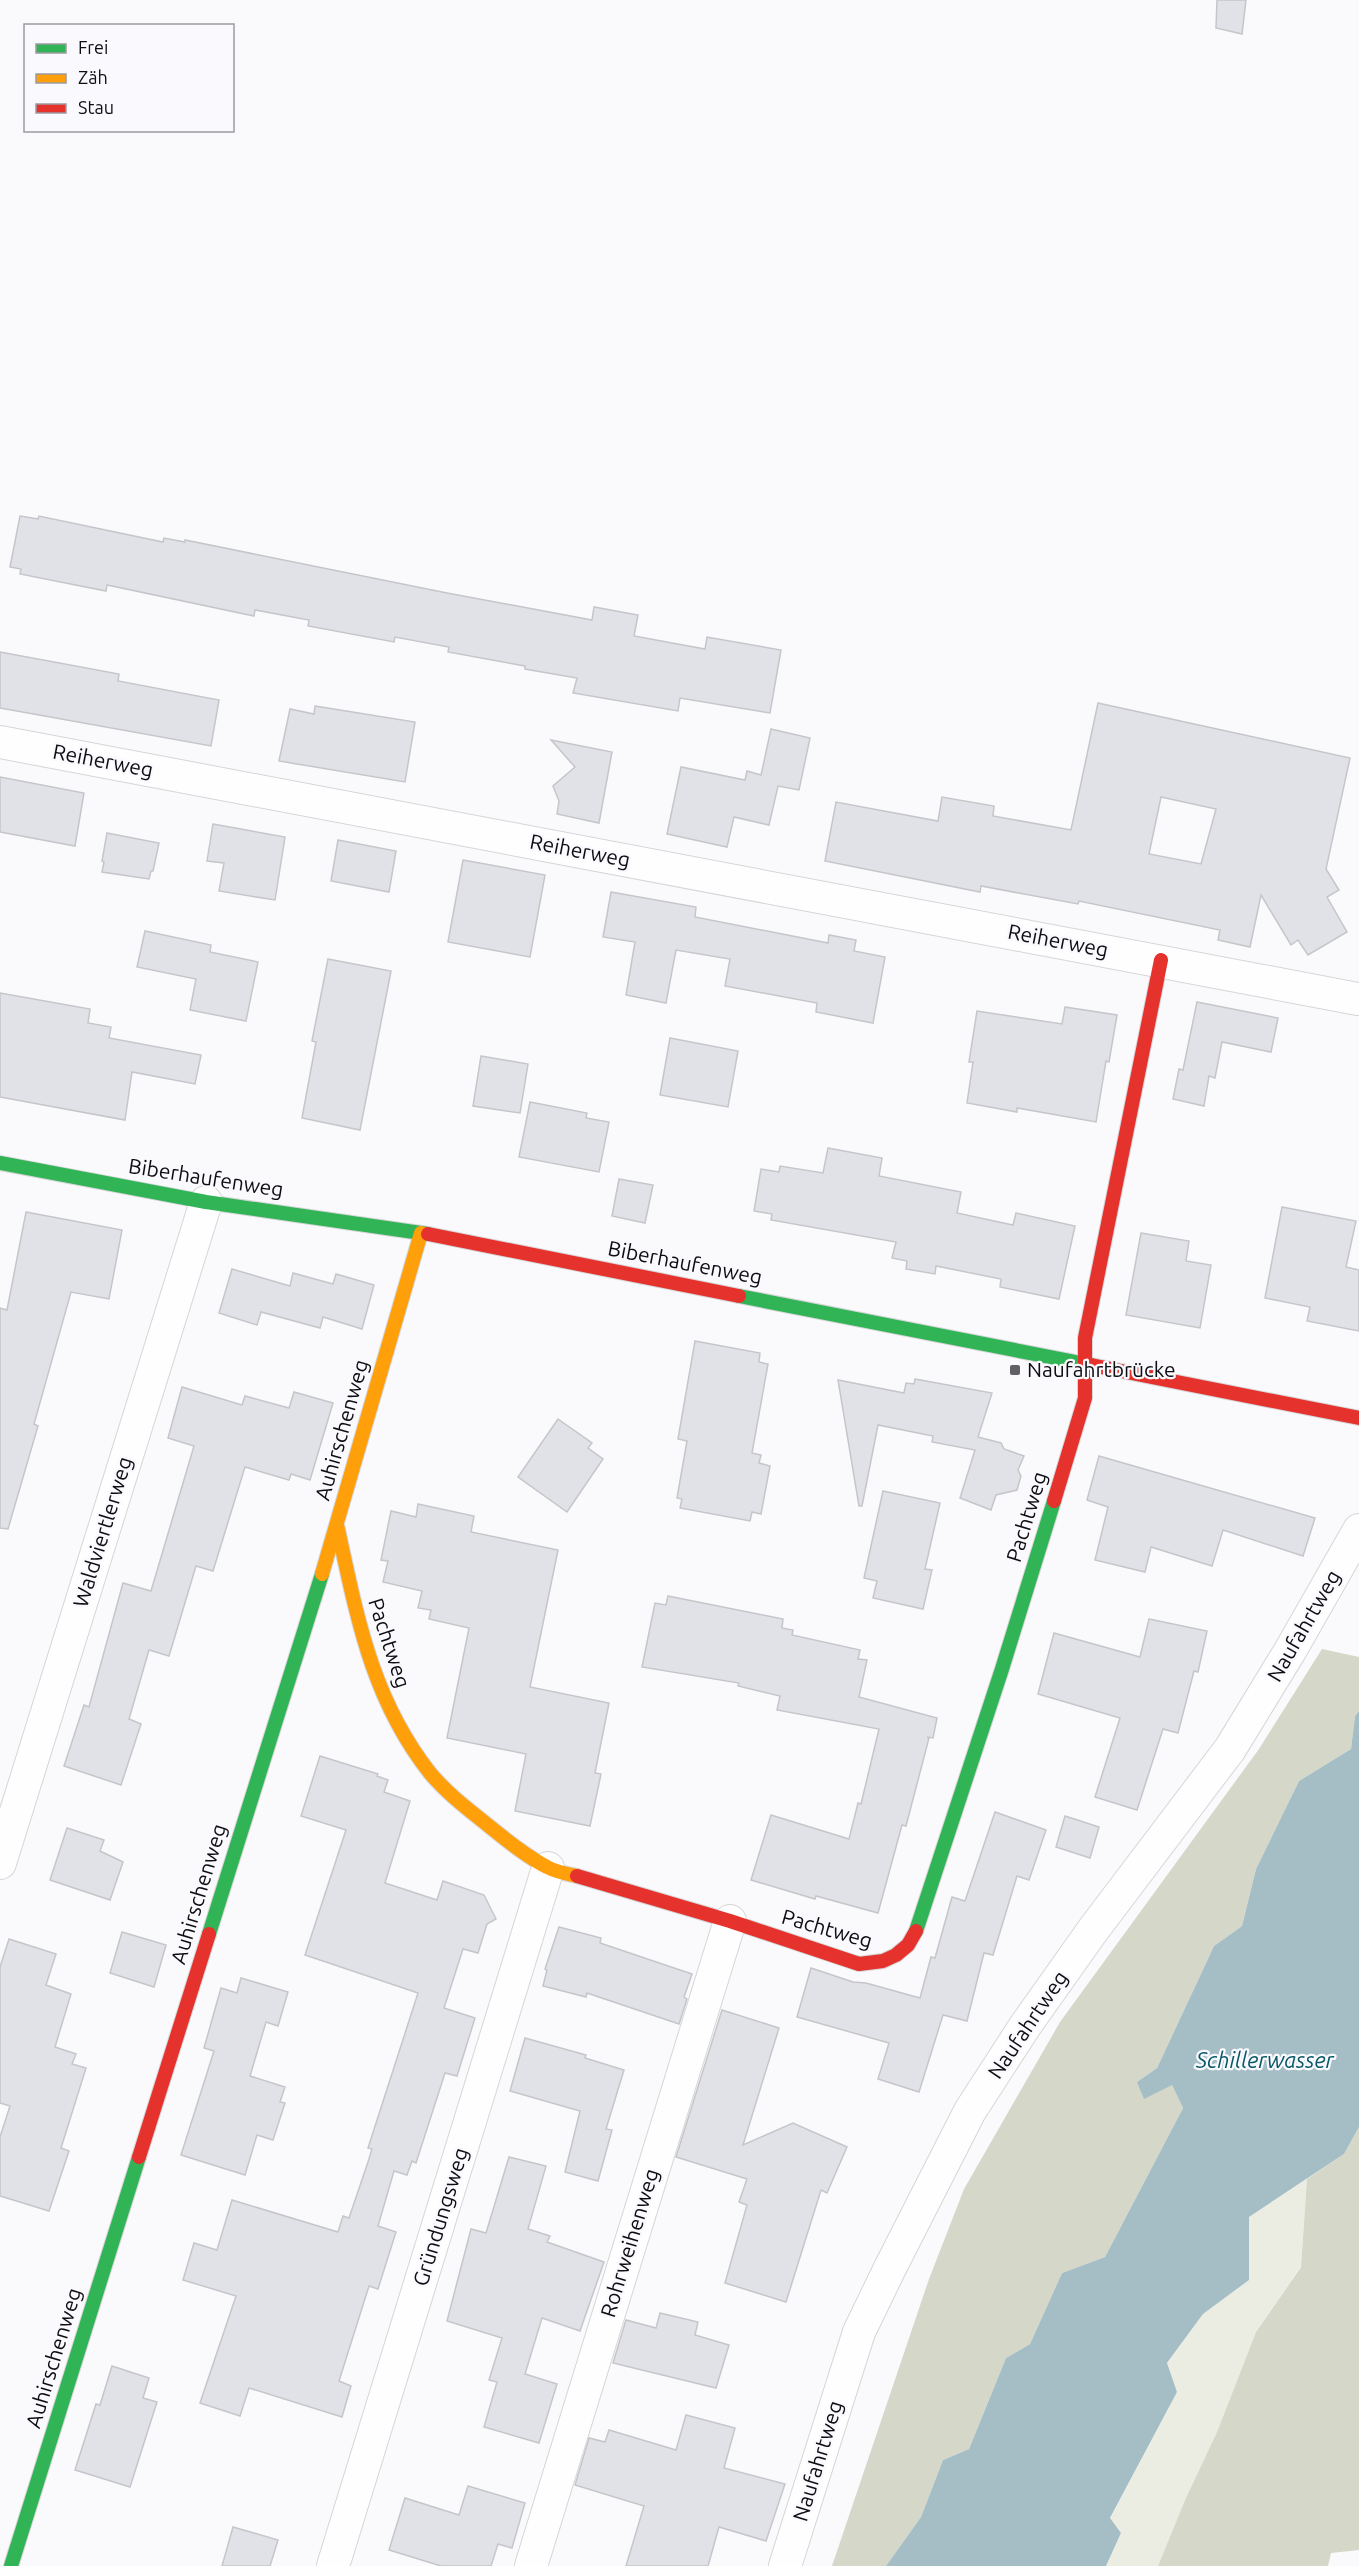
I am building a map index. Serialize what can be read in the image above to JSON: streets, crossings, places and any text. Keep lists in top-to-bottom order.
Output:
{
  "streets": {
    "street": [
      "Reiherweg",
      "Biberhaufenweg",
      "Auhirschenweg",
      "Pachtweg",
      "Waldviertlerweg",
      "Naufahrtweg",
      "Gründungsweg",
      "Rohrweihenweg"
    ]
  },
  "crossings": [
    ["Biberhaufenweg", "Auhirschenweg"],
    ["Biberhaufenweg", "Pachtweg"],
    ["Biberhaufenweg", "Waldviertlerweg"],
    ["Auhirschenweg", "Pachtweg"],
    ["Pachtweg", "Gründungsweg"],
    ["Pachtweg", "Rohrweihenweg"]
  ],
  "water": ["Schillerwasser"],
  "places": {
    "transit": ["Naufahrtbrücke"]
  },
  "legend": ["Frei", "Zäh", "Stau"]
}
